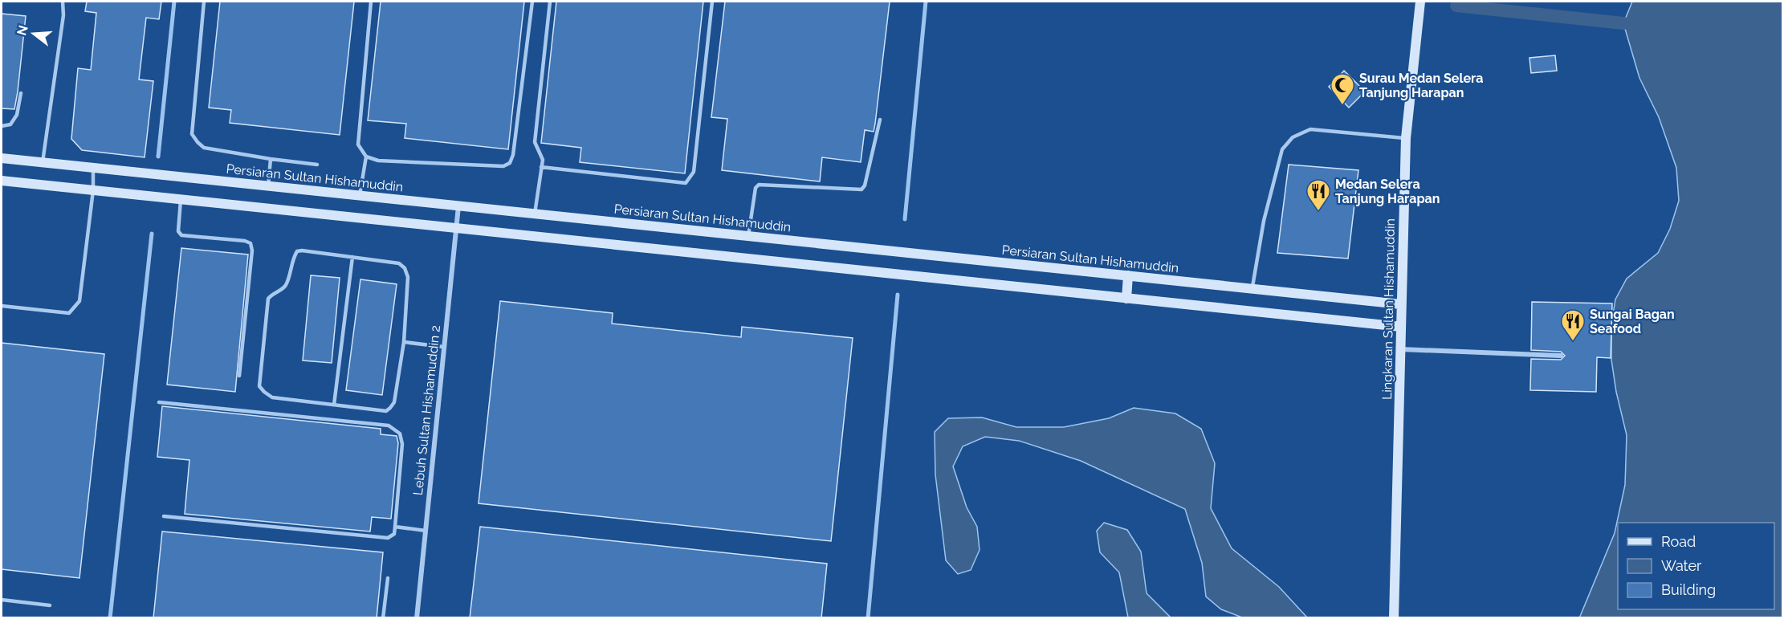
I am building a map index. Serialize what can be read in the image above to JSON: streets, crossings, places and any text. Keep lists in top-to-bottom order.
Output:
{
  "streets": {
    "street": ["Persiaran Sultan Hishamuddin", "Lingkaran Sultan Hishamuddin", "Lebuh Sultan Hishamuddin 2"]
  },
  "crossings": [
    ["Persiaran Sultan Hishamuddin", "Lingkaran Sultan Hishamuddin"],
    ["Persiaran Sultan Hishamuddin", "Lebuh Sultan Hishamuddin 2"]
  ],
  "places": {
    "mosque": ["Surau Medan Selera Tanjung Harapan"],
    "restaurant": ["Medan Selera Tanjung Harapan", "Sungai Bagan Seafood"]
  },
  "legend": ["Road", "Water", "Building"],
  "north": "left"
}
